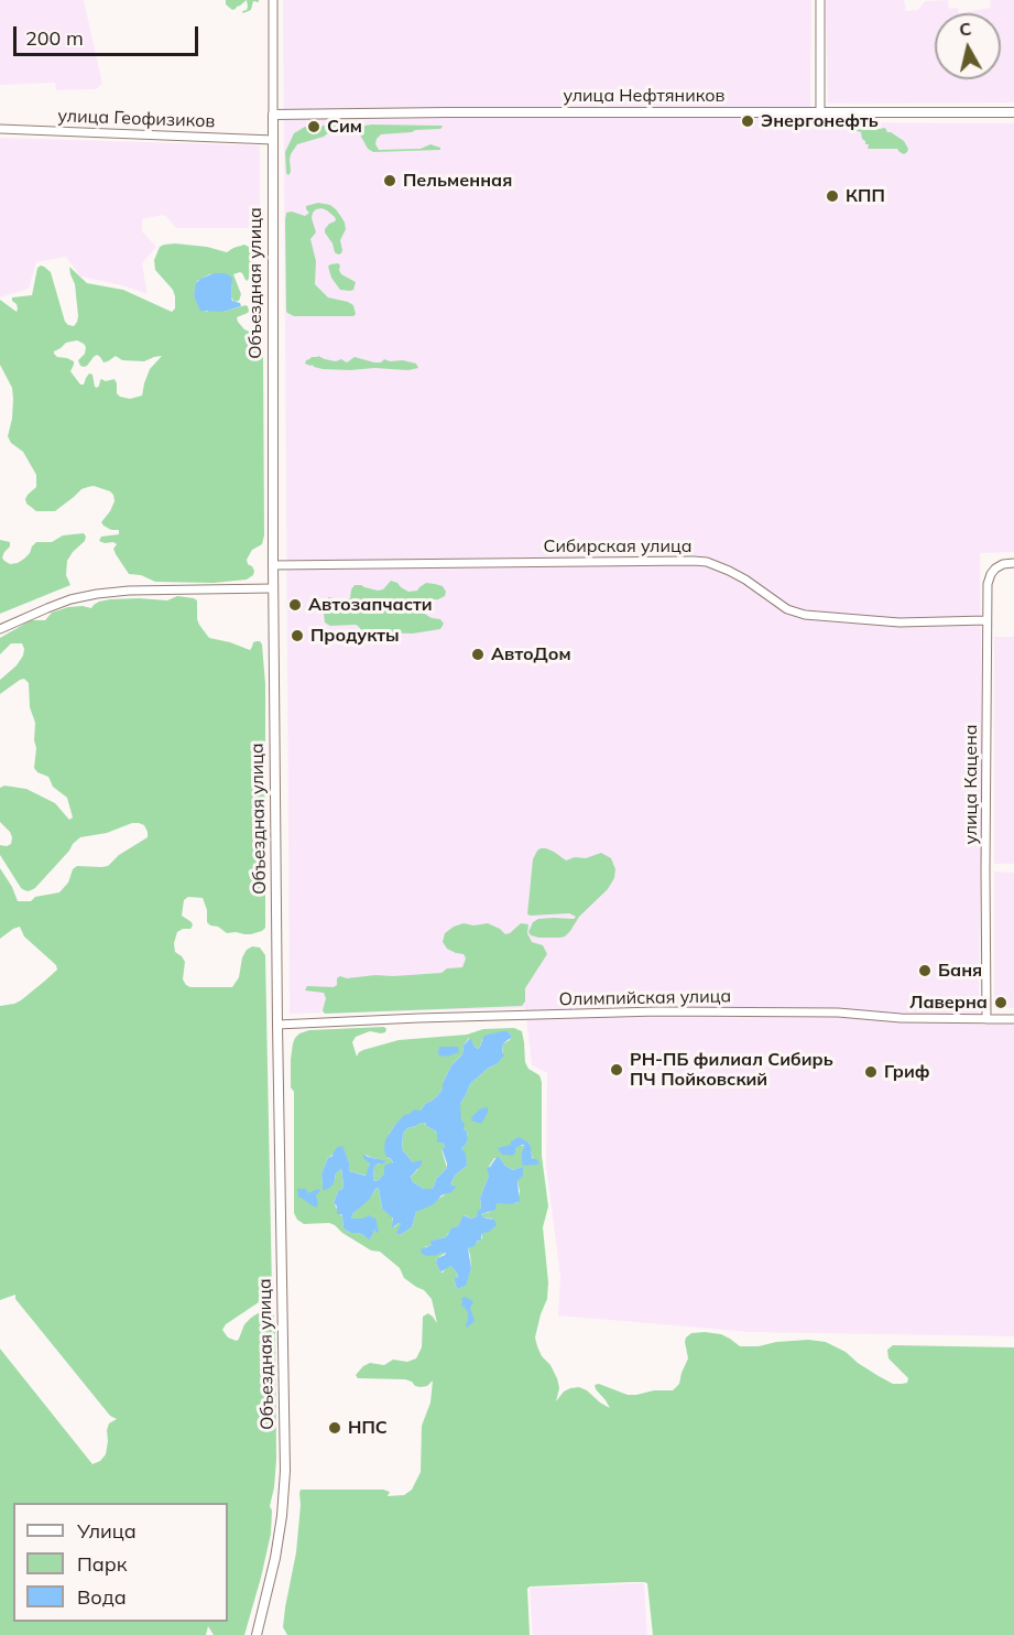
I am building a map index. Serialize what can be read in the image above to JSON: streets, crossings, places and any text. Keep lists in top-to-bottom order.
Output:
{
  "streets": {
    "street": [
      "улица Нефтяников",
      "улица Геофизиков",
      "Объездная улица",
      "Сибирская улица",
      "улица Кацена",
      "Олимпийская улица"
    ]
  },
  "crossings": [
    ["улица Нефтяников", "Объездная улица"],
    ["улица Геофизиков", "Объездная улица"],
    ["Объездная улица", "Сибирская улица"],
    ["Объездная улица", "Олимпийская улица"],
    ["Сибирская улица", "улица Кацена"],
    ["улица Кацена", "Олимпийская улица"]
  ],
  "places": [
    "Энергонефть",
    "Сим",
    "Пельменная",
    "КПП",
    "Автозапчасти",
    "Продукты",
    "АвтоДом",
    "Баня",
    "Лаверна",
    "РН-ПБ филиал Сибирь ПЧ Пойковский",
    "Гриф",
    "НПС"
  ],
  "legend": ["Улица", "Парк", "Вода"],
  "scale_bar": "200 m",
  "north": "top"
}
